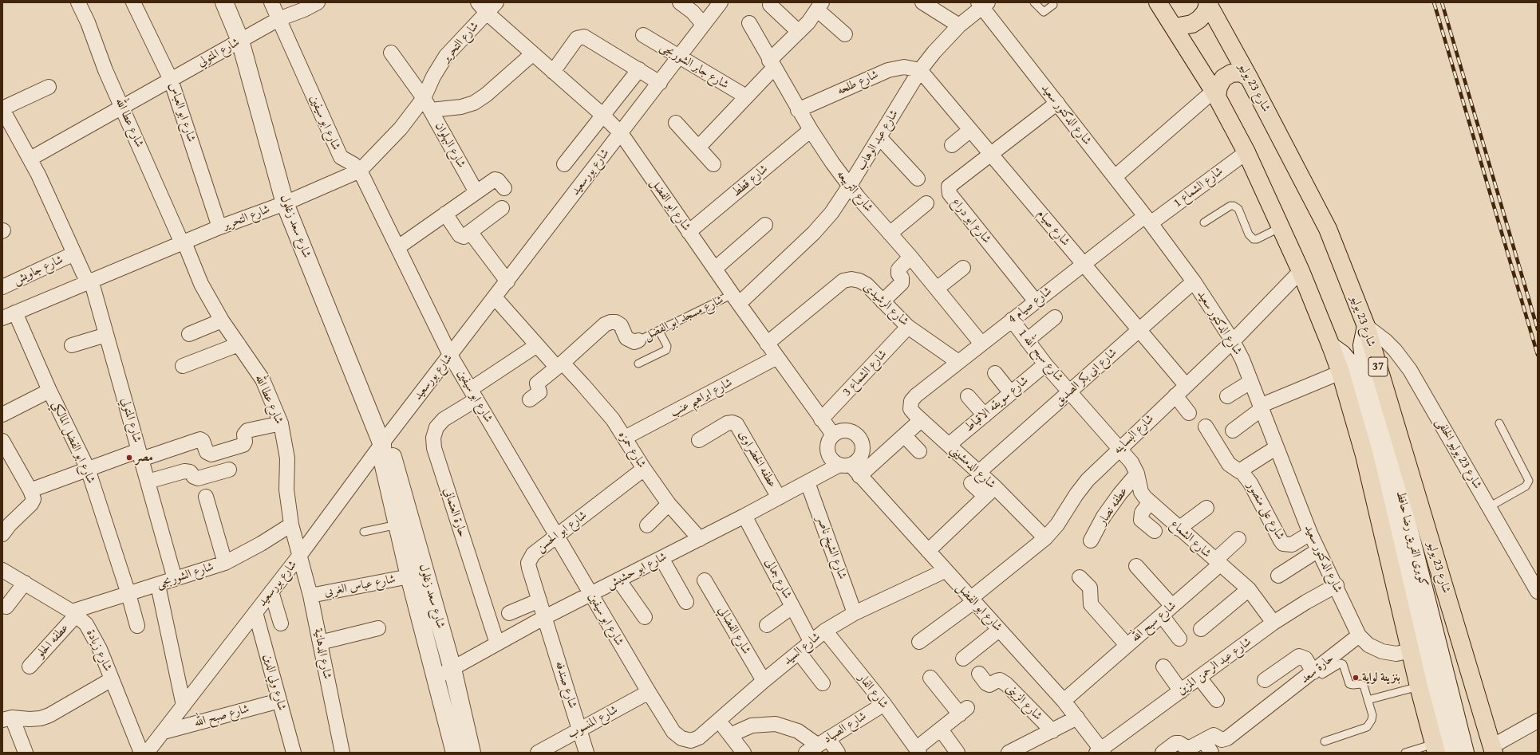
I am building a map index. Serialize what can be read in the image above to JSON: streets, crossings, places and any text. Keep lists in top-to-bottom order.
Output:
{
  "streets": {
    "main road": ["شارع 23 يوليو", "37"],
    "street": [
      "شارع التحرير",
      "شارع المتولي",
      "شارع جابر الشوربجى",
      "شارع طلحه",
      "شارع ابو العباس",
      "شارع الدكتور سعيد",
      "شارع عطا الله",
      "شارع ابو سيفين",
      "شارع عبد الوهاب",
      "شارع البهلوان",
      "شارع بورسعيد",
      "شارع قطط",
      "شارع الشماع 1",
      "شارع التربيعه",
      "شارع ابو الفضل",
      "شارع ابو دراع",
      "شارع سعد زغلول",
      "شارع صيام",
      "شارع جاويش",
      "شارع الرشيدى",
      "شارع صيام 4",
      "شارع مسجد ابو الفضل",
      "شارع سبح الله 1",
      "شارع الشماع 3",
      "شارع ابى بكر الصديق",
      "شارع ابراهيم عنب",
      "شارع سويقه الاقباط",
      "شارع البساينه",
      "شارع ابو الفضل المالكي",
      "شارع حمزه",
      "شارع 23 يوليو الخلفى",
      "عطفه الخضراوى",
      "شارع الدمشيني",
      "عطفه نصار",
      "شارع على منصور",
      "حارة العتماني",
      "شارع ابو الحسن",
      "شارع الشماع",
      "كوبرى الفريق رضا حافظ",
      "شارع الشيخ ناصر",
      "شارع ابو حشيش",
      "شارع الشوربجى",
      "شارع جمالى",
      "شارع عباس الغربى",
      "شارع سبح الله",
      "شارع الفضالي",
      "عطفه الحلو",
      "شارع السيد",
      "شارع زيادة",
      "شارع الدهانية",
      "شارع عبد الرحمن المزين",
      "حارة سعد",
      "شارع ولي الدين",
      "شارع صندفه",
      "شارع الفار",
      "شارع الزينى",
      "شارع صبح الله",
      "شارع المنسوب",
      "شارع الصياد"
    ]
  },
  "crossings": [
    ["شارع التحرير", "شارع المتولي"],
    ["شارع التحرير", "شارع ابو العباس"],
    ["شارع التحرير", "شارع عطا الله"],
    ["شارع التحرير", "شارع ابو سيفين"],
    ["شارع التحرير", "شارع البهلوان"],
    ["شارع التحرير", "شارع ابو الفضل"],
    ["شارع التحرير", "شارع سعد زغلول"],
    ["شارع التحرير", "شارع ابو الفضل المالكي"],
    ["شارع المتولي", "شارع ابو العباس"],
    ["شارع المتولي", "شارع عطا الله"],
    ["شارع المتولي", "شارع ابو سيفين"],
    ["شارع المتولي", "شارع سعد زغلول"],
    ["شارع المتولي", "شارع جاويش"],
    ["شارع المتولي", "شارع الشوربجى"],
    ["شارع جابر الشوربجى", "شارع بورسعيد"],
    ["شارع طلحه", "شارع عبد الوهاب"],
    ["شارع طلحه", "شارع التربيعه"],
    ["شارع طلحه", "شارع صيام"],
    ["شارع 23 يوليو", "شارع 23 يوليو الخلفى"],
    ["شارع 23 يوليو", "كوبرى الفريق رضا حافظ"],
    ["شارع الدكتور سعيد", "شارع عبد الوهاب"],
    ["شارع الدكتور سعيد", "شارع الشماع 1"],
    ["شارع الدكتور سعيد", "شارع ابو دراع"],
    ["شارع الدكتور سعيد", "شارع صيام 4"],
    ["شارع الدكتور سعيد", "شارع ابى بكر الصديق"],
    ["شارع الدكتور سعيد", "شارع البساينه"],
    ["شارع الدكتور سعيد", "شارع على منصور"],
    ["شارع الدكتور سعيد", "شارع عبد الرحمن المزين"],
    ["شارع الدكتور سعيد", "حارة سعد"],
    ["شارع عطا الله", "شارع بورسعيد"],
    ["شارع عطا الله", "شارع الشوربجى"],
    ["شارع عطا الله", "شارع الدهانية"],
    ["شارع ابو سيفين", "شارع بورسعيد"],
    ["شارع ابو سيفين", "حارة العتماني"],
    ["شارع ابو سيفين", "شارع ابو الحسن"],
    ["شارع ابو سيفين", "شارع ابو حشيش"],
    ["شارع ابو سيفين", "شارع السيد"],
    ["شارع ابو سيفين", "شارع المنسوب"],
    ["شارع عبد الوهاب", "شارع التربيعه"],
    ["شارع عبد الوهاب", "شارع ابو الفضل"],
    ["شارع عبد الوهاب", "شارع صيام"],
    ["شارع عبد الوهاب", "شارع مسجد ابو الفضل"],
    ["شارع بورسعيد", "شارع ابو الفضل"],
    ["شارع بورسعيد", "شارع سعد زغلول"],
    ["شارع بورسعيد", "شارع حمزه"],
    ["شارع بورسعيد", "شارع الدهانية"],
    ["شارع بورسعيد", "شارع ولي الدين"],
    ["شارع بورسعيد", "شارع صبح الله"],
    ["شارع قطط", "شارع التربيعه"],
    ["شارع قطط", "شارع ابو الفضل"],
    ["شارع الشماع 1", "شارع صيام 4"],
    ["شارع التربيعه", "شارع صيام 4"],
    ["شارع ابو الفضل", "شارع الرشيدى"],
    ["شارع ابو الفضل", "شارع مسجد ابو الفضل"],
    ["شارع ابو الفضل", "شارع الشماع 3"],
    ["شارع ابو الفضل", "شارع ابراهيم عنب"],
    ["شارع ابو الفضل", "شارع البساينه"],
    ["شارع ابو الفضل", "شارع ابو حشيش"],
    ["شارع ابو الفضل", "شارع سبح الله"],
    ["شارع ابو الفضل", "شارع السيد"],
    ["شارع ابو الفضل", "شارع عبد الرحمن المزين"],
    ["شارع ابو دراع", "شارع صيام"],
    ["شارع ابو دراع", "شارع صيام 4"],
    ["شارع سعد زغلول", "شارع ابو حشيش"],
    ["شارع سعد زغلول", "شارع عباس الغربى"],
    ["شارع صيام", "شارع صيام 4"],
    ["شارع صيام", "شارع ابى بكر الصديق"],
    ["شارع صيام", "شارع البساينه"],
    ["شارع الرشيدى", "شارع صيام 4"],
    ["شارع الرشيدى", "شارع الشماع 3"],
    ["شارع صيام 4", "شارع سبح الله 1"],
    ["شارع صيام 4", "شارع الدمشيني"],
    ["شارع مسجد ابو الفضل", "شارع حمزه"],
    ["شارع سبح الله 1", "شارع ابى بكر الصديق"],
    ["شارع سبح الله 1", "شارع سويقه الاقباط"],
    ["شارع سبح الله 1", "شارع البساينه"],
    ["شارع سبح الله 1", "شارع الشماع"],
    ["شارع ابى بكر الصديق", "شارع الدمشيني"],
    ["شارع ابراهيم عنب", "شارع حمزه"],
    ["شارع سويقه الاقباط", "شارع الدمشيني"],
    ["شارع البساينه", "شارع الدمشيني"],
    ["شارع البساينه", "شارع الشماع"],
    ["شارع ابو الفضل المالكي", "شارع الشوربجى"],
    ["شارع حمزه", "حارة العتماني"],
    ["شارع حمزه", "شارع ابو الحسن"],
    ["شارع حمزه", "شارع ابو حشيش"],
    ["شارع 23 يوليو الخلفى", "كوبرى الفريق رضا حافظ"],
    ["عطفه الخضراوى", "شارع ابو حشيش"],
    ["عطفه نصار", "شارع الشماع"],
    ["حارة العتماني", "شارع ابو حشيش"],
    ["شارع ابو الحسن", "شارع ابو حشيش"],
    ["شارع ابو الحسن", "شارع صندفه"],
    ["شارع الشماع", "شارع سبح الله"],
    ["شارع الشماع", "شارع عبد الرحمن المزين"],
    ["شارع الشيخ ناصر", "شارع ابو حشيش"],
    ["شارع الشيخ ناصر", "شارع السيد"],
    ["شارع ابو حشيش", "شارع جمالى"],
    ["شارع ابو حشيش", "شارع صندفه"],
    ["شارع الشوربجى", "عطفه الحلو"],
    ["شارع الشوربجى", "شارع زيادة"],
    ["شارع جمالى", "شارع السيد"],
    ["شارع عباس الغربى", "شارع الدهانية"],
    ["شارع الفضالي", "شارع السيد"],
    ["عطفه الحلو", "شارع زيادة"],
    ["شارع السيد", "شارع الفار"],
    ["شارع ولي الدين", "شارع صبح الله"],
    ["شارع صندفه", "شارع المنسوب"],
    ["شارع الفار", "شارع الصياد"]
  ],
  "places": ["مصر", "بنزينة لواية"]
}
